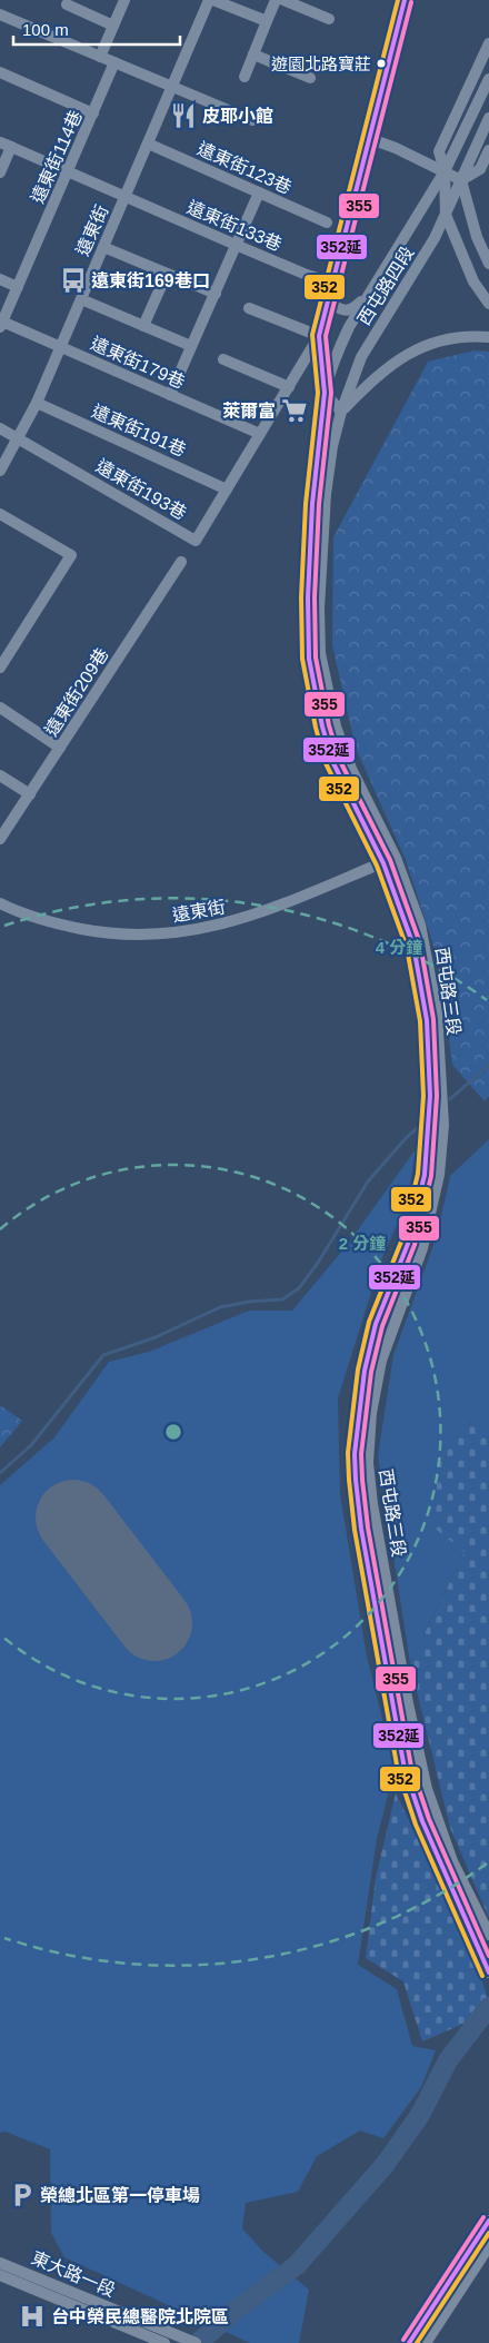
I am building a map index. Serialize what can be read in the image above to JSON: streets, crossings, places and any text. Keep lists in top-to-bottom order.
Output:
{
  "streets": {
    "street": [
      "遠東街114巷",
      "遠東街123巷",
      "遠東街133巷",
      "遠東街",
      "西屯路四段",
      "遠東街179巷",
      "遠東街191巷",
      "遠東街193巷",
      "遠東街209巷",
      "西屯路三段",
      "東大路一段"
    ]
  },
  "crossings": [
    ["遠東街114巷", "遠東街133巷"],
    ["遠東街114巷", "遠東街179巷"],
    ["遠東街123巷", "遠東街"],
    ["遠東街133巷", "遠東街"],
    ["遠東街", "遠東街179巷"],
    ["遠東街", "遠東街191巷"],
    ["遠東街", "遠東街193巷"],
    ["遠東街", "西屯路三段"],
    ["西屯路四段", "西屯路三段"],
    ["遠東街191巷", "遠東街193巷"]
  ],
  "places": {
    "other": ["遊園北路寶莊"],
    "restaurant": ["皮耶小館"],
    "bus stop": ["遠東街169巷口"],
    "supermarket": ["萊爾富"],
    "parking": ["榮總北區第一停車場"],
    "hospital": ["台中榮民總醫院北院區"]
  },
  "lines": ["transit line 352延", "transit line 352", "transit line 355"],
  "scale_bar": "100 m",
  "rings": ["4 分鐘", "2 分鐘"]
}
